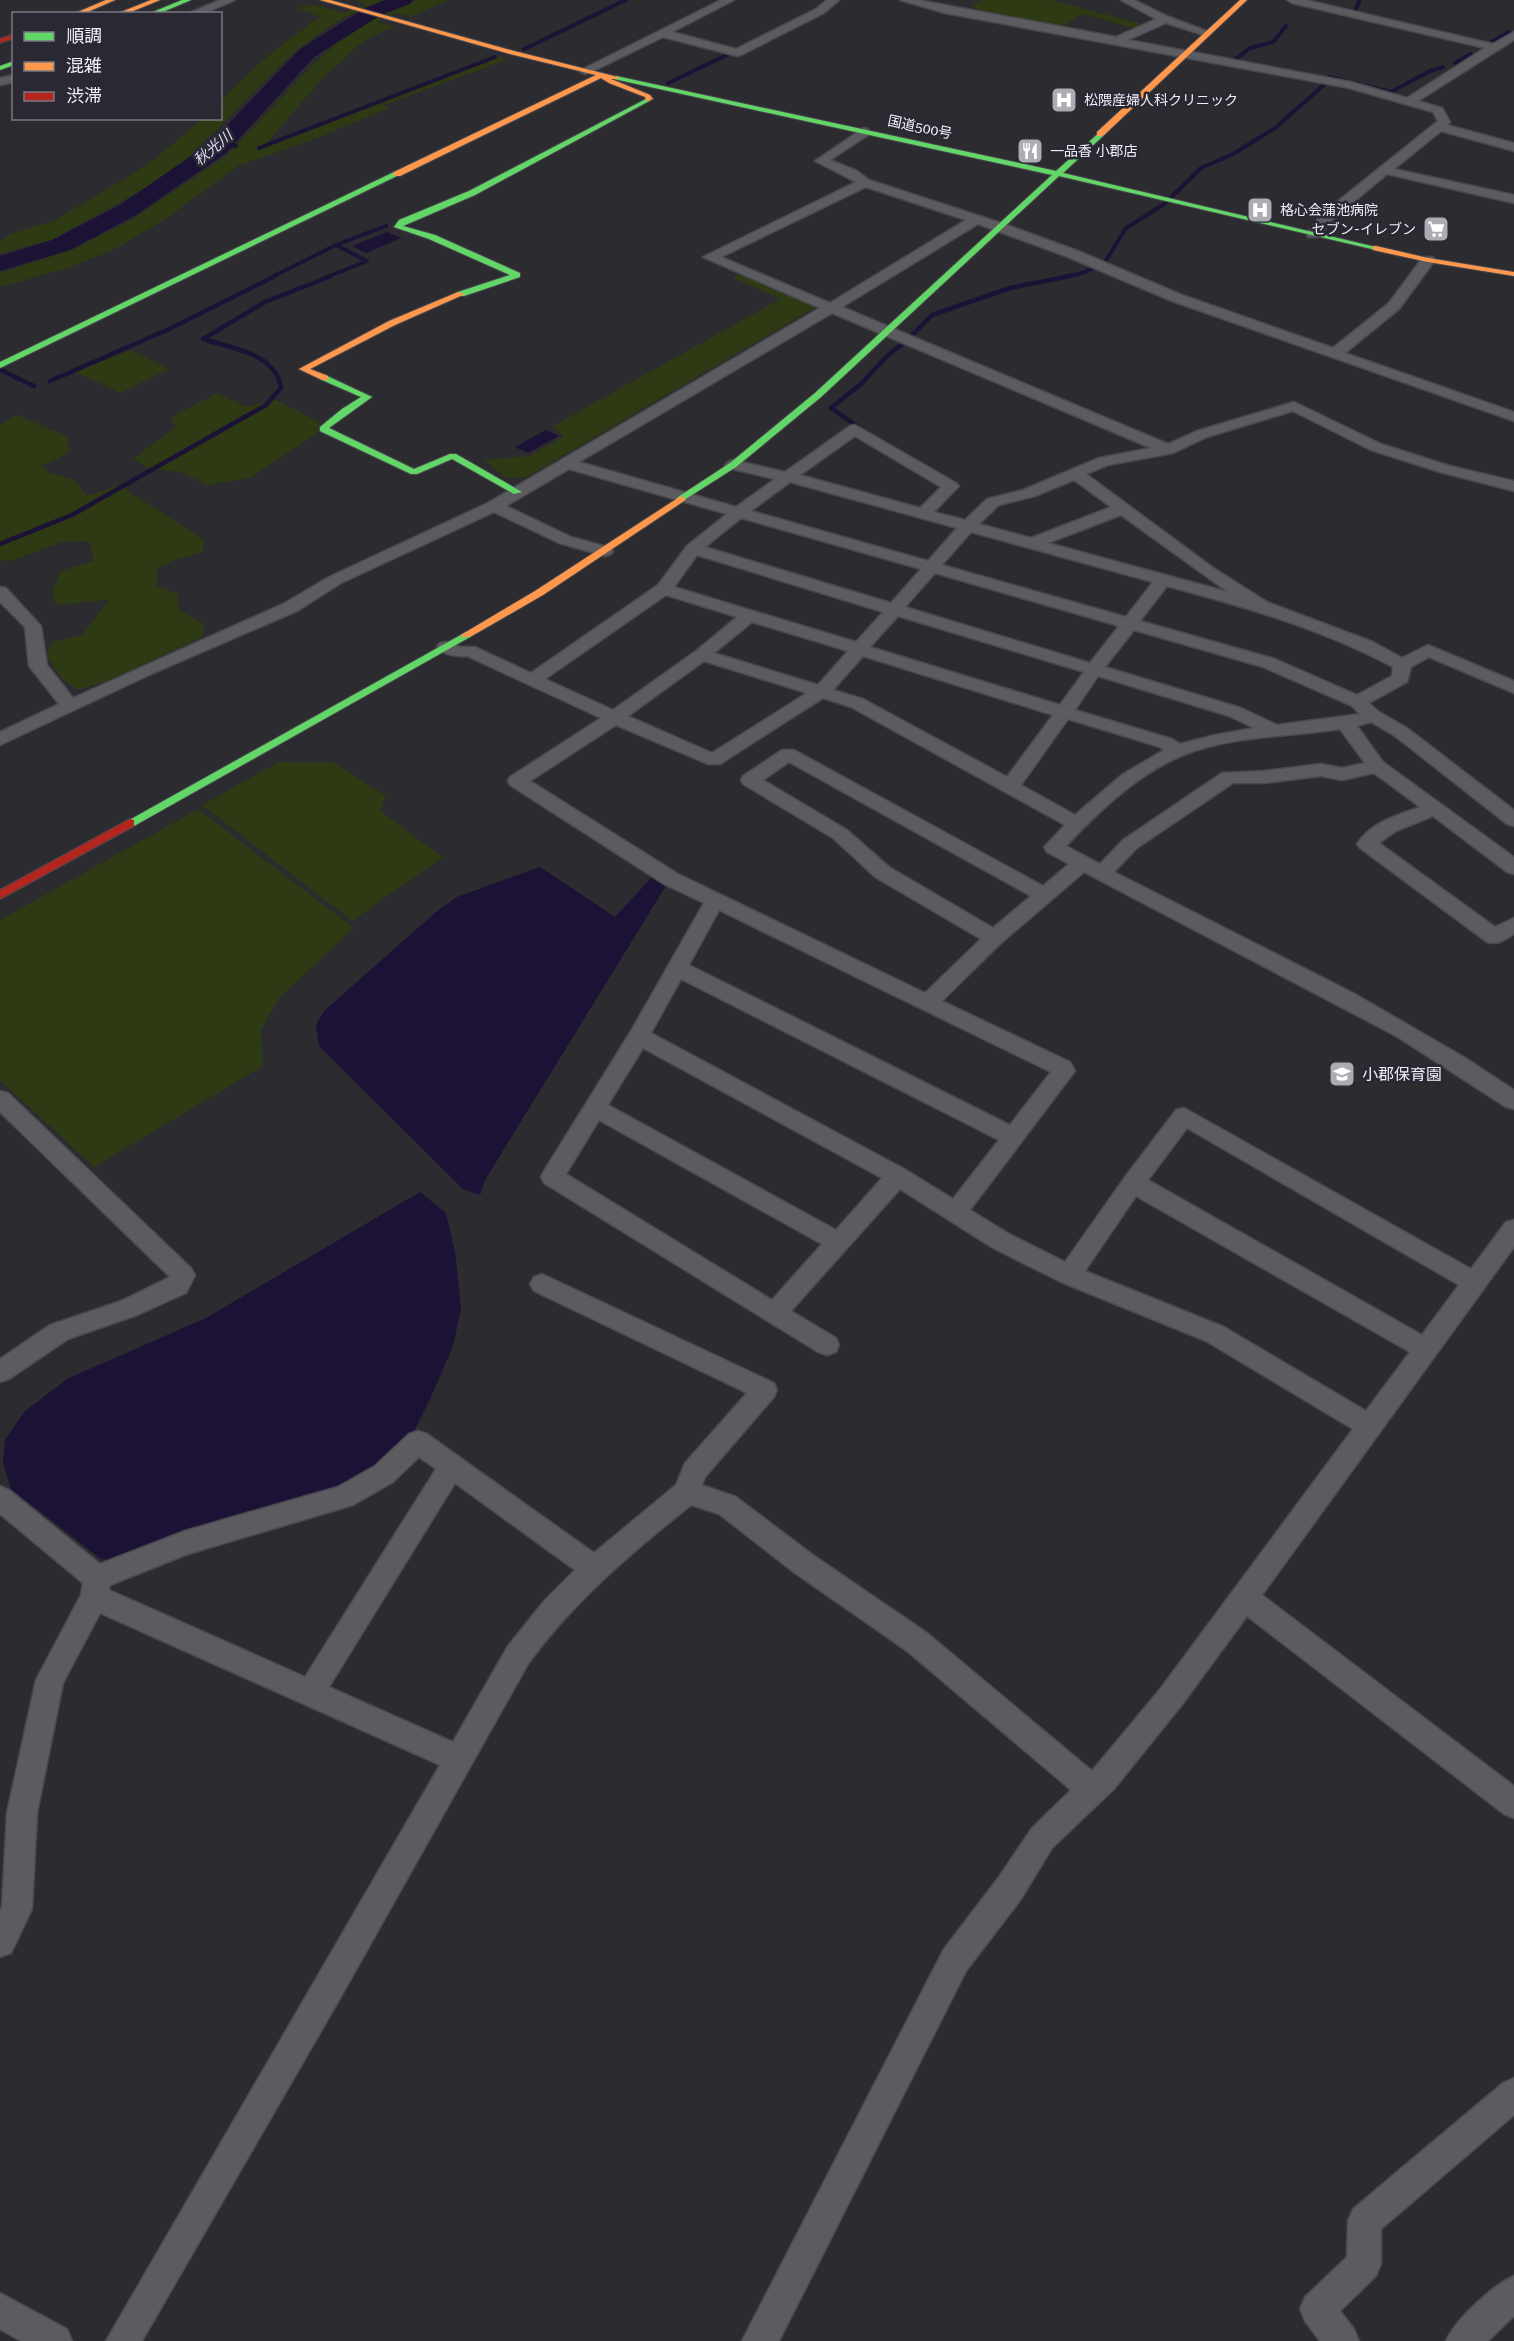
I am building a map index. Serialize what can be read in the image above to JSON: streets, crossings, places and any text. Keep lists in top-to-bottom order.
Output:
{
  "streets": {
    "main road": ["国道500号"]
  },
  "water": ["秋光川"],
  "places": {
    "hospital": ["松隈産婦人科クリニック", "格心会蒲池病院"],
    "restaurant": ["一品香 小郡店"],
    "supermarket": ["セブン-イレブン"],
    "school or university": ["小郡保育園"]
  },
  "legend": ["順調", "混雑", "渋滞"]
}
